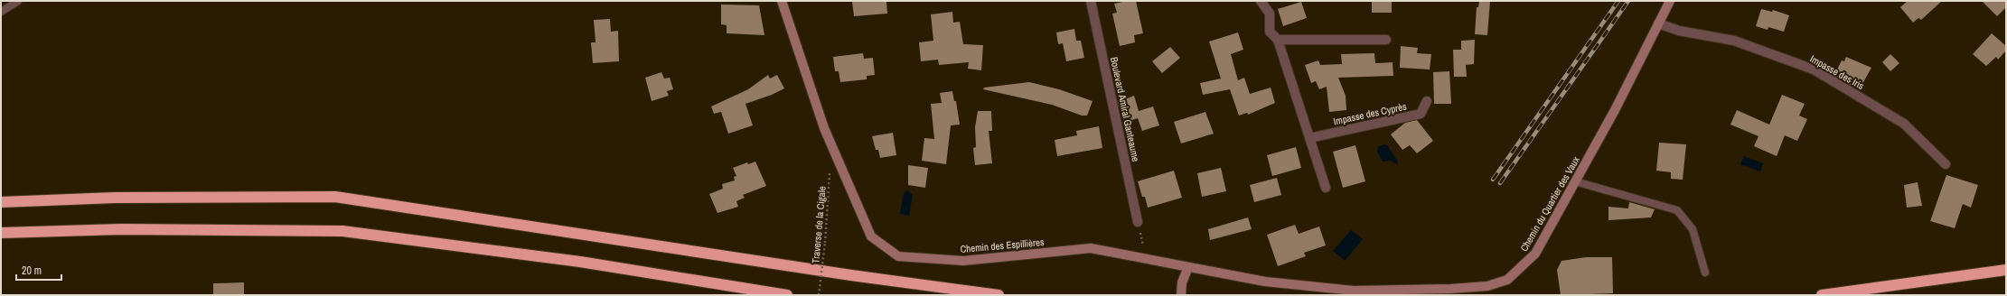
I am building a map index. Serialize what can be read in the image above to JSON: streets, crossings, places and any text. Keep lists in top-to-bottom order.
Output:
{
  "streets": {
    "street": [
      "Impasse des Iris",
      "Boulevard Amiral Ganteaume",
      "Impasse des Cyprès",
      "Chemin du Quartier des Vaux",
      "Chemin des Espillières"
    ],
    "path": ["Traverse de la Cigale"]
  },
  "crossings": [
    ["Impasse des Iris", "Chemin du Quartier des Vaux"],
    ["Chemin du Quartier des Vaux", "Chemin des Espillières"],
    ["Traverse de la Cigale", "Chemin des Espillières"]
  ],
  "scale_bar": "20 m"
}
